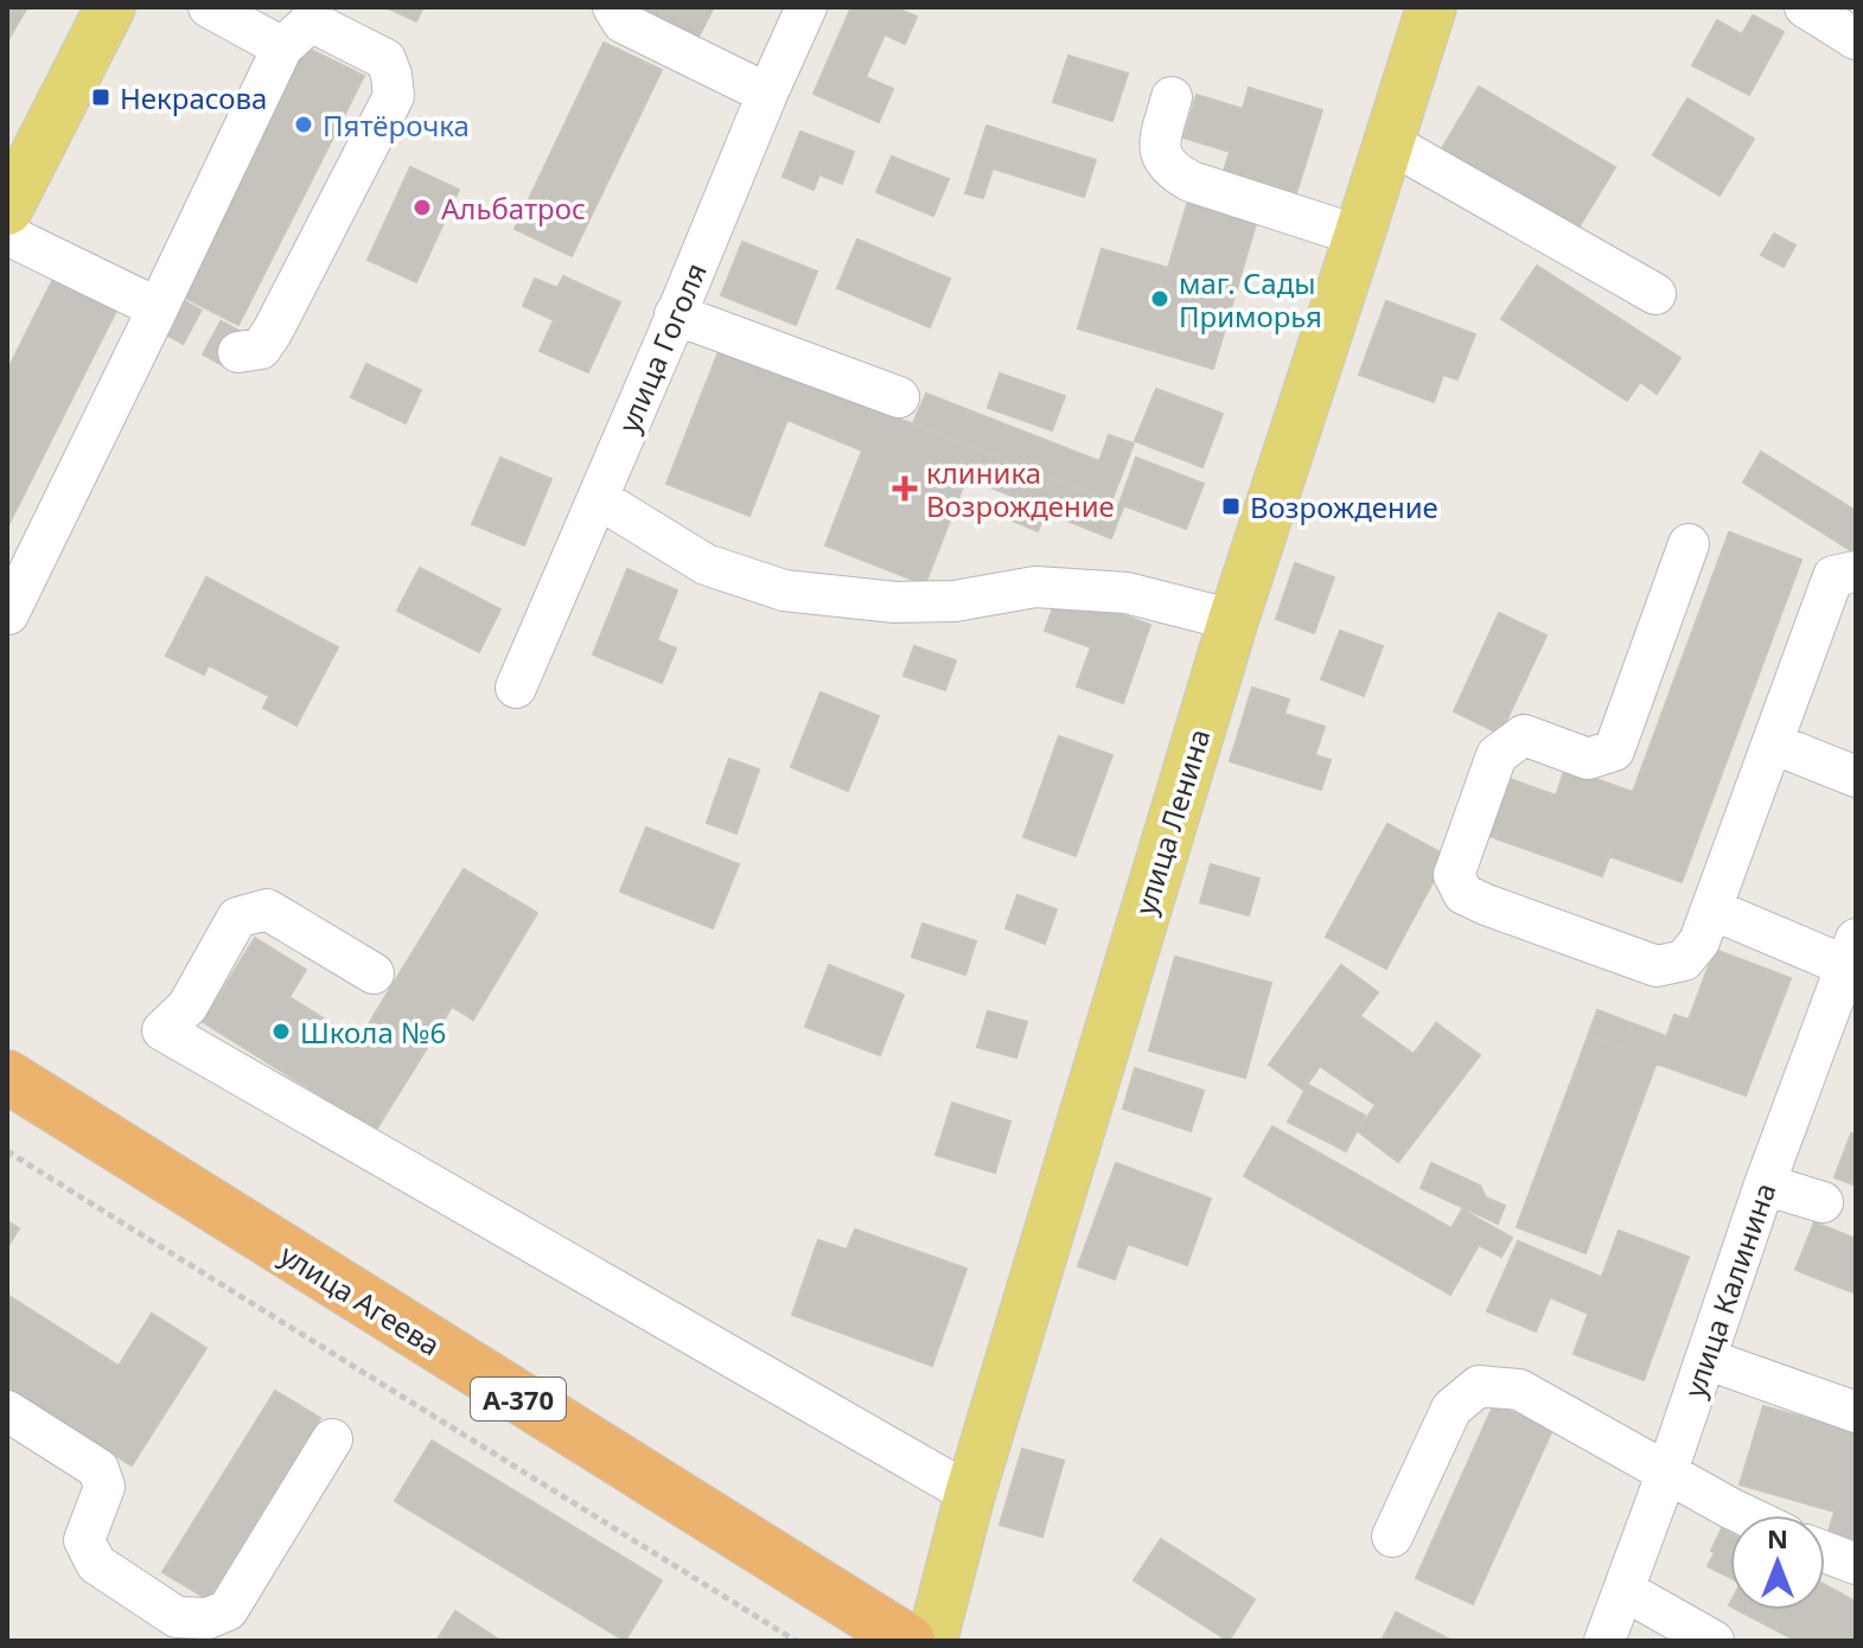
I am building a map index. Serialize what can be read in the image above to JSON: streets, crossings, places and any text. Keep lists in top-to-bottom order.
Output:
{
  "streets": {
    "highway": ["улица Агеева", "А-370"],
    "main road": ["улица Ленина"],
    "street": ["улица Гоголя", "улица Калинина"]
  },
  "places": {
    "transit": ["Некрасова", "Возрождение"],
    "other": [
      "Пятёрочка",
      "Альбатрос",
      "маг. Сады Приморья",
      "Школа №6"
    ],
    "health": ["клиника Возрождение"]
  },
  "north": "top"
}
